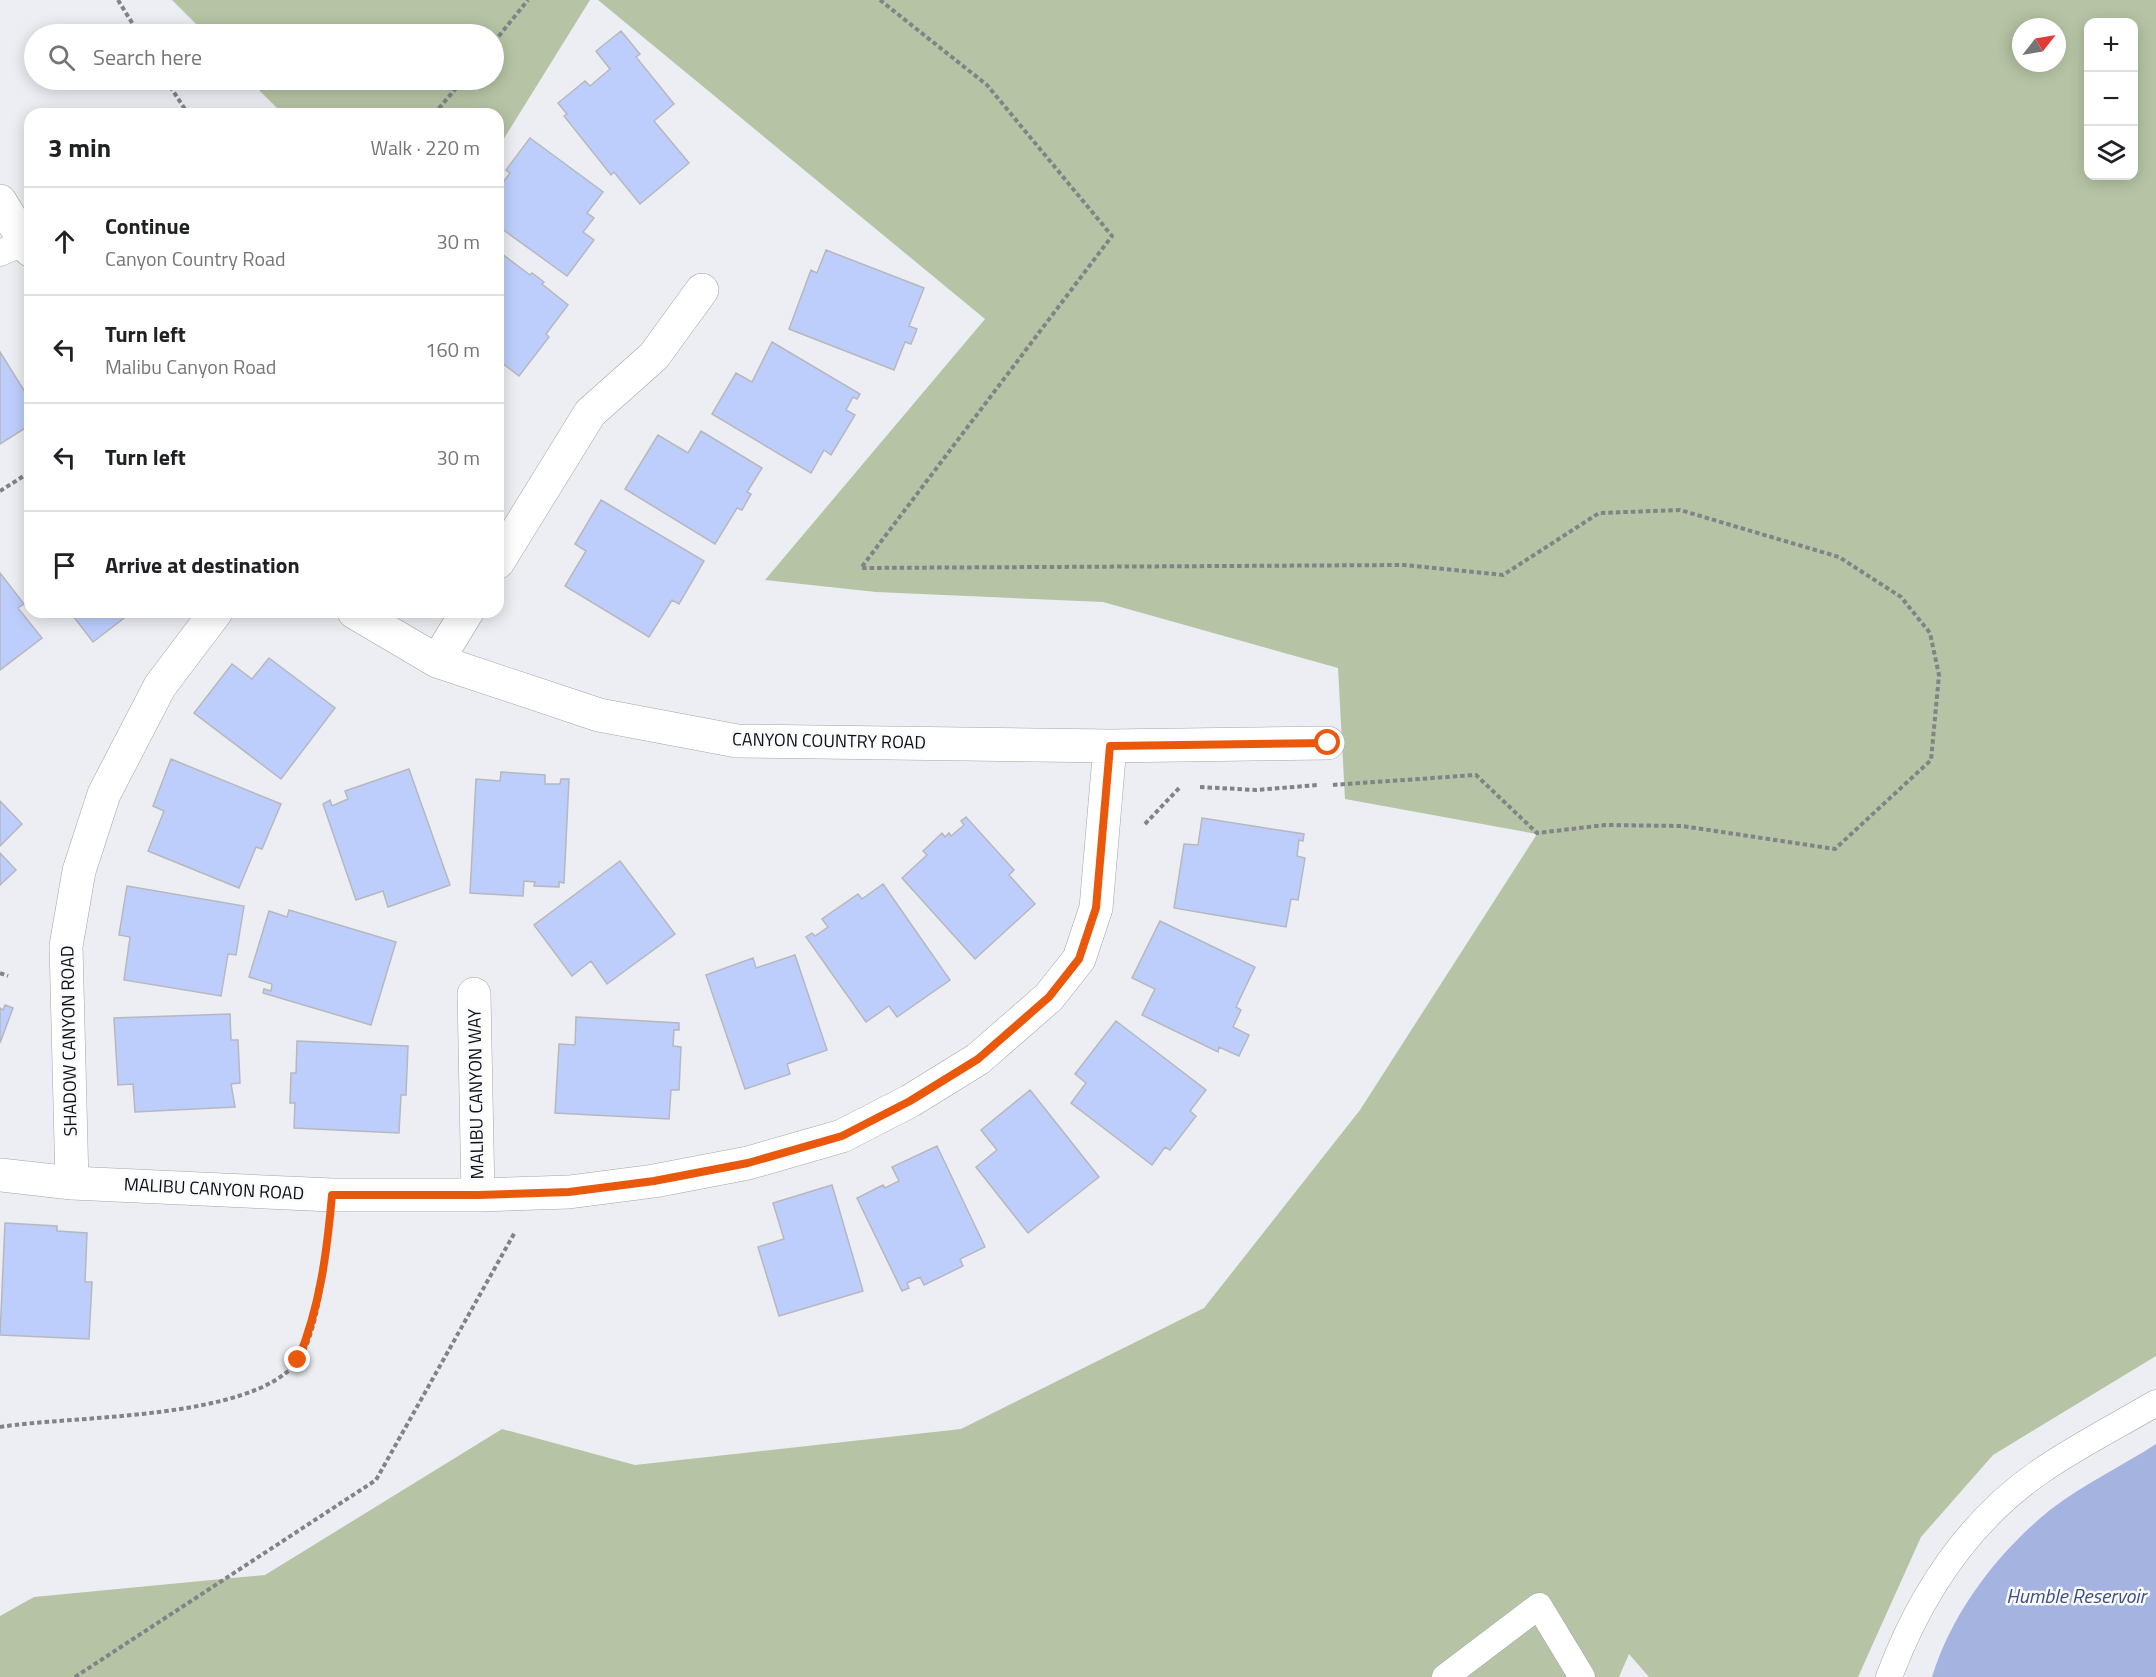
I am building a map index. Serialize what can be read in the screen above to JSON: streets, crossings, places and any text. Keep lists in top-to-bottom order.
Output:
{
  "streets": {
    "street": [
      "CANYON COUNTRY ROAD",
      "SHADOW CANYON ROAD",
      "MALIBU CANYON WAY",
      "MALIBU CANYON ROAD"
    ]
  },
  "crossings": [
    ["CANYON COUNTRY ROAD", "MALIBU CANYON ROAD"],
    ["SHADOW CANYON ROAD", "MALIBU CANYON ROAD"],
    ["MALIBU CANYON WAY", "MALIBU CANYON ROAD"]
  ],
  "water": ["Humble Reservoir"],
  "north": "top right",
  "page": {
    "map_buttons": ["+", "−"],
    "search": "Search here",
    "heading": ["3 min", "Walk · 220 m"],
    "list": [
      ["Continue", "Canyon Country Road", "30 m"],
      ["Turn left", "Malibu Canyon Road", "160 m"],
      ["Turn left", "30 m"],
      "Arrive at destination"
    ]
  }
}
